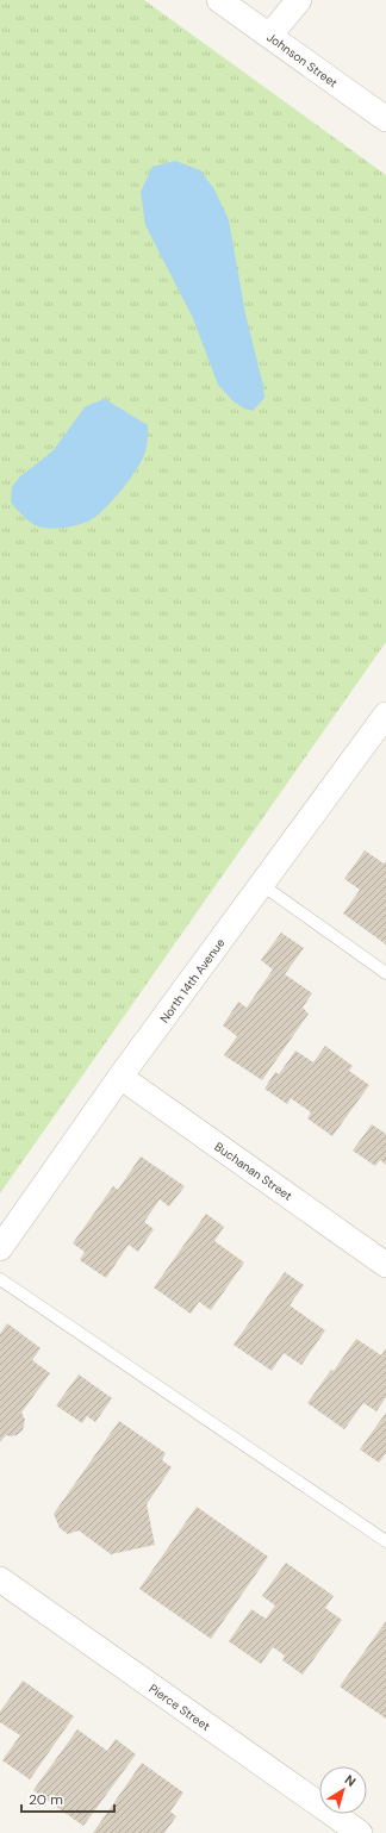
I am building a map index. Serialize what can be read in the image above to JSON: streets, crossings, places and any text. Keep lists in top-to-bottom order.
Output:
{
  "streets": {
    "street": [
      "Johnson Street",
      "North 14th Avenue",
      "Buchanan Street",
      "Pierce Street"
    ]
  },
  "crossings": [
    ["North 14th Avenue", "Buchanan Street"]
  ],
  "scale_bar": "20 m",
  "north": "top right"
}
